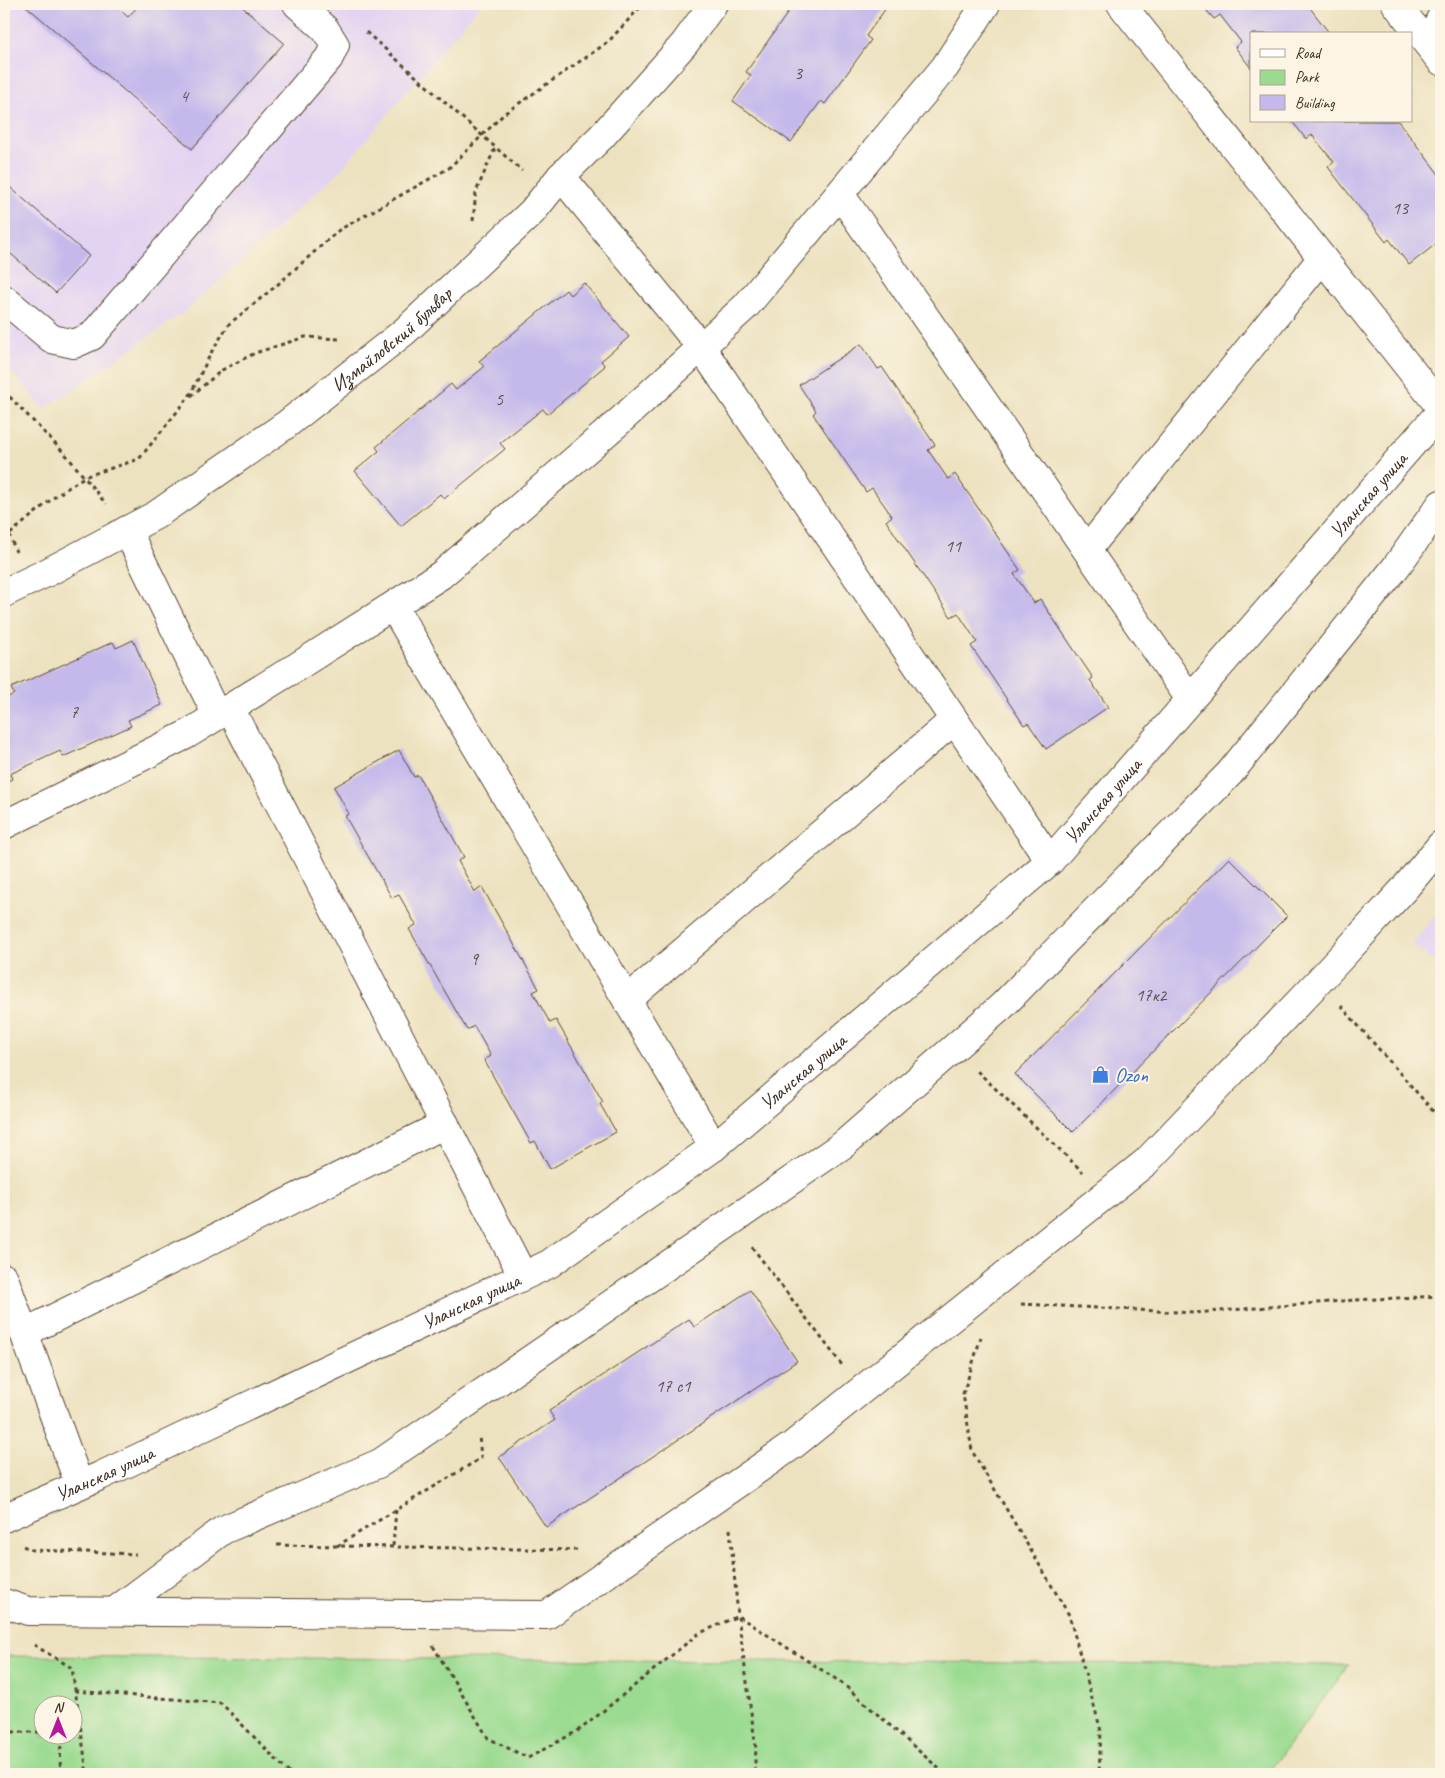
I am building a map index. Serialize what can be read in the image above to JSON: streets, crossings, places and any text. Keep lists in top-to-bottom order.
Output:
{
  "streets": {
    "street": ["Измайловский бульвар", "Уланская улица"]
  },
  "places": {
    "shop": ["Ozon"]
  },
  "house_numbers": [
    "3",
    "4",
    "13",
    "5",
    "11",
    "7",
    "9",
    "17к2",
    "17 с1"
  ],
  "legend": ["Road", "Park", "Building"],
  "north": "top"
}
